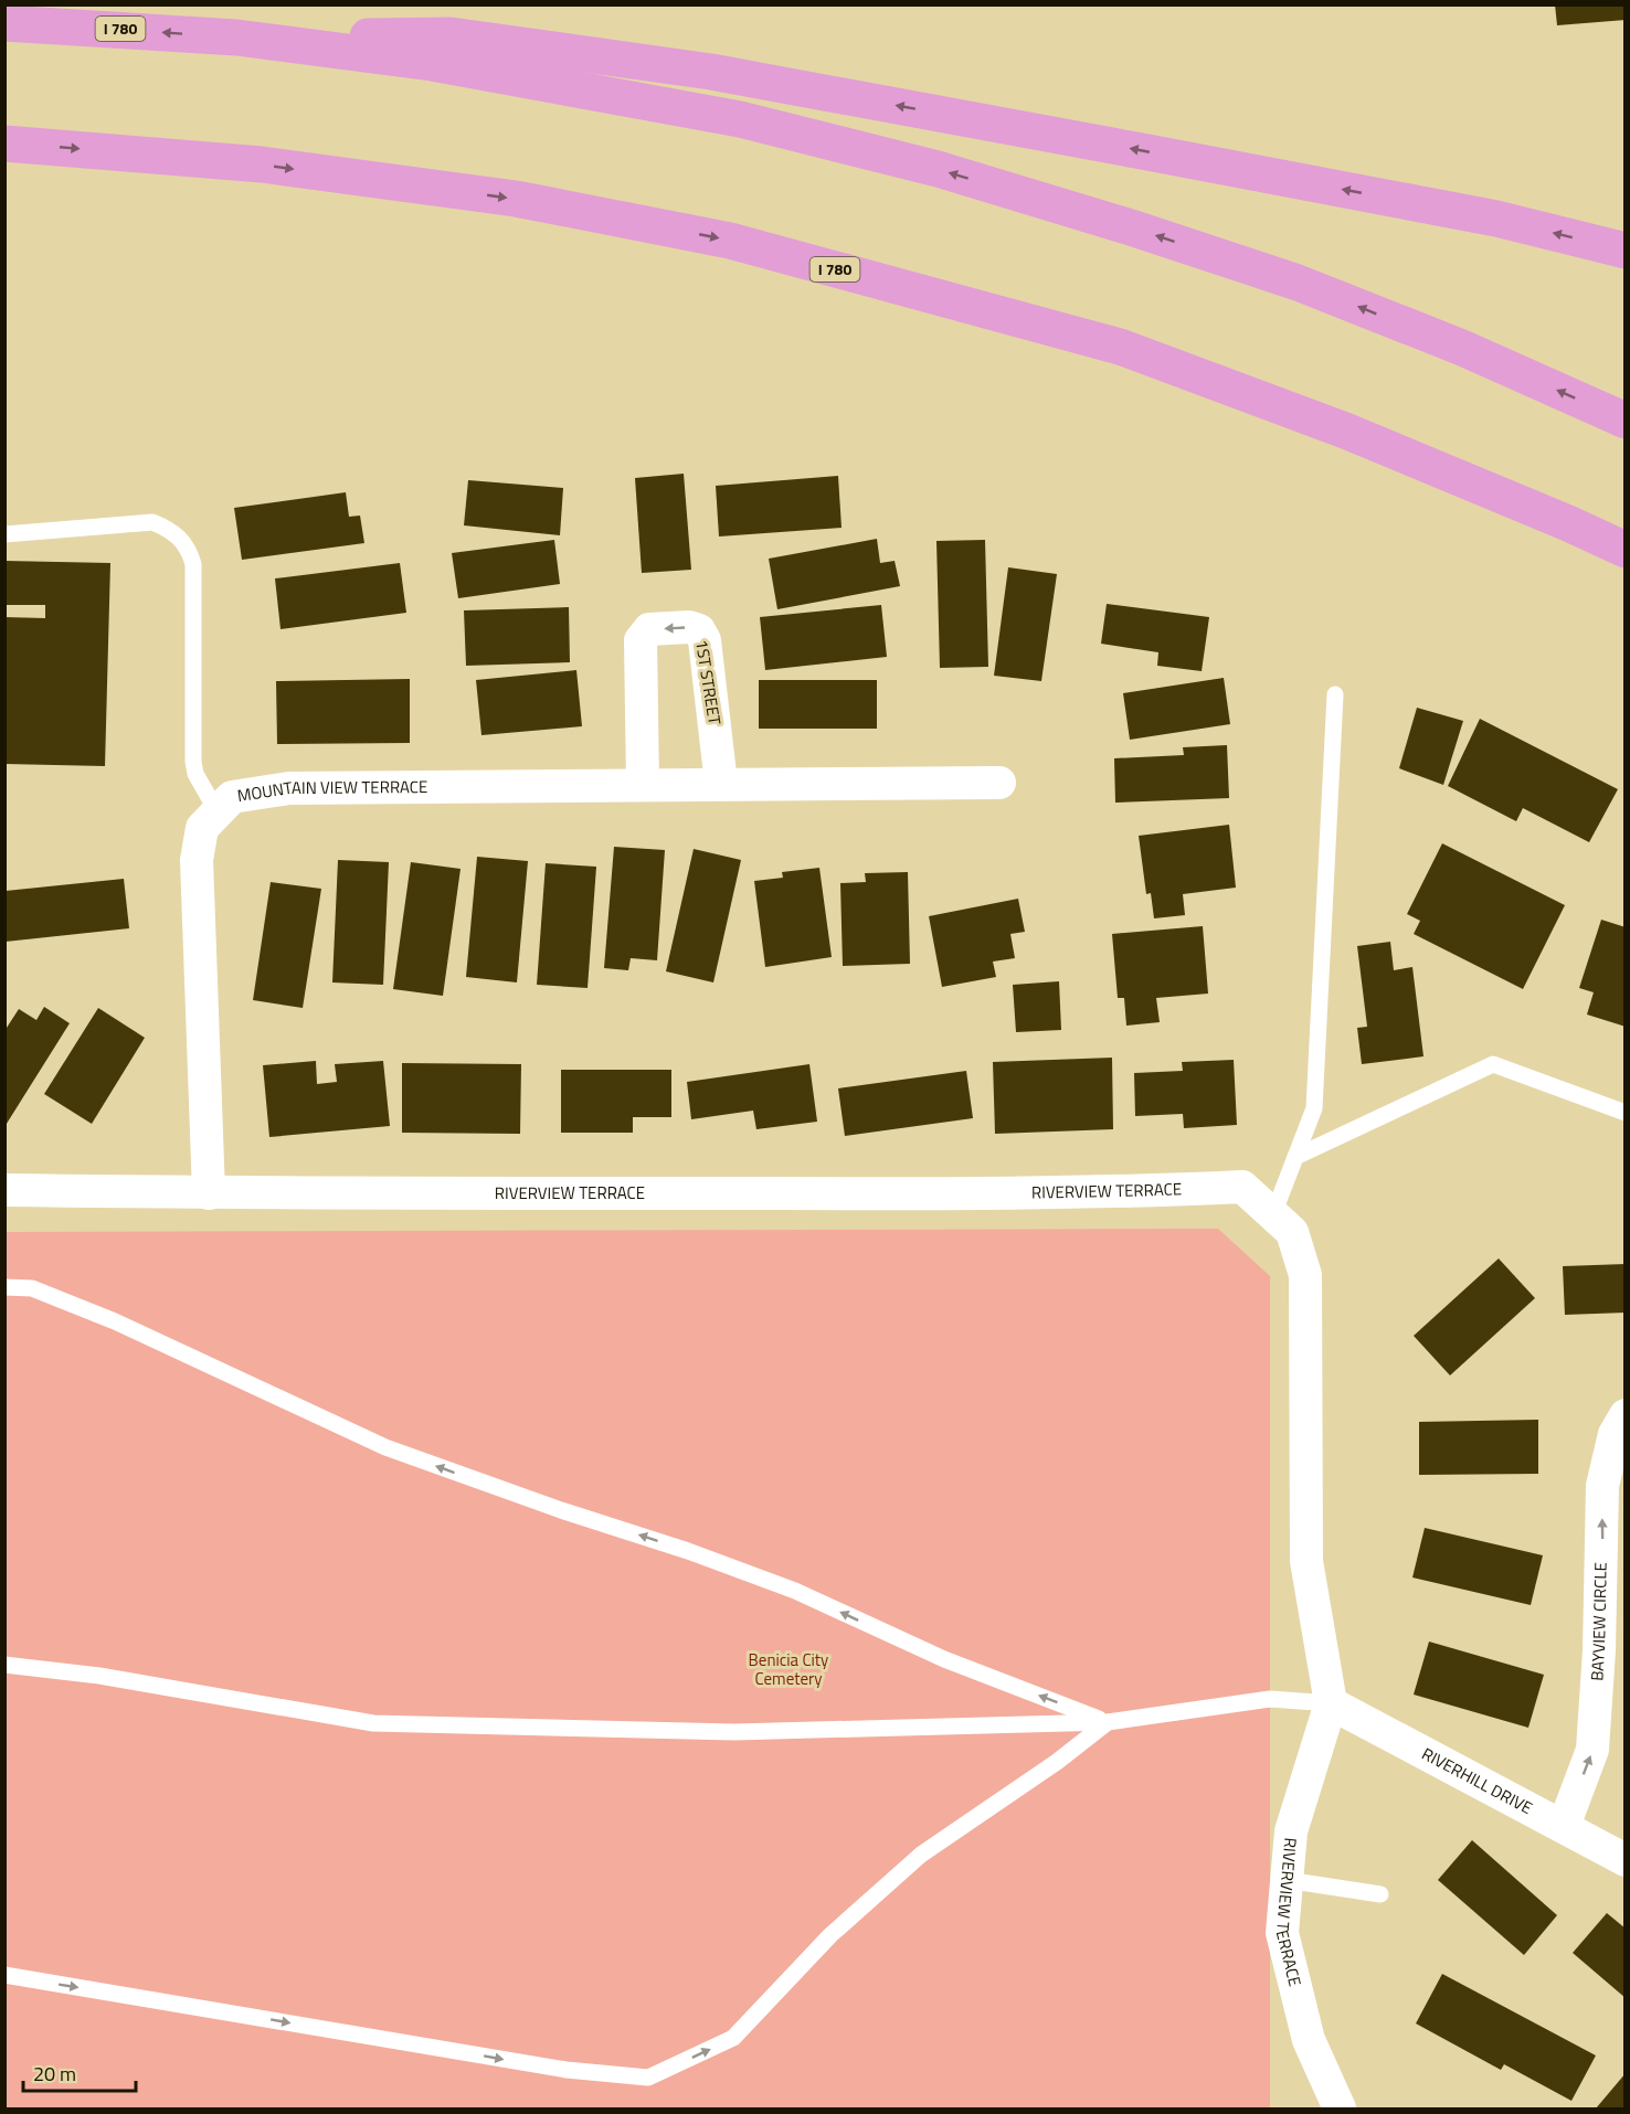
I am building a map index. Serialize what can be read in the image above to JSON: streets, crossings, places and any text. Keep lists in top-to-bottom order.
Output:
{
  "streets": {
    "highway": ["I 780"],
    "street": [
      "1ST STREET",
      "MOUNTAIN VIEW TERRACE",
      "RIVERVIEW TERRACE",
      "BAYVIEW CIRCLE",
      "RIVERHILL DRIVE"
    ]
  },
  "crossings": [
    ["1ST STREET", "MOUNTAIN VIEW TERRACE"],
    ["MOUNTAIN VIEW TERRACE", "RIVERVIEW TERRACE"],
    ["RIVERVIEW TERRACE", "RIVERHILL DRIVE"],
    ["BAYVIEW CIRCLE", "RIVERHILL DRIVE"]
  ],
  "one_way": ["BAYVIEW CIRCLE"],
  "parks": ["Benicia City Cemetery"],
  "scale_bar": "20 m"
}
